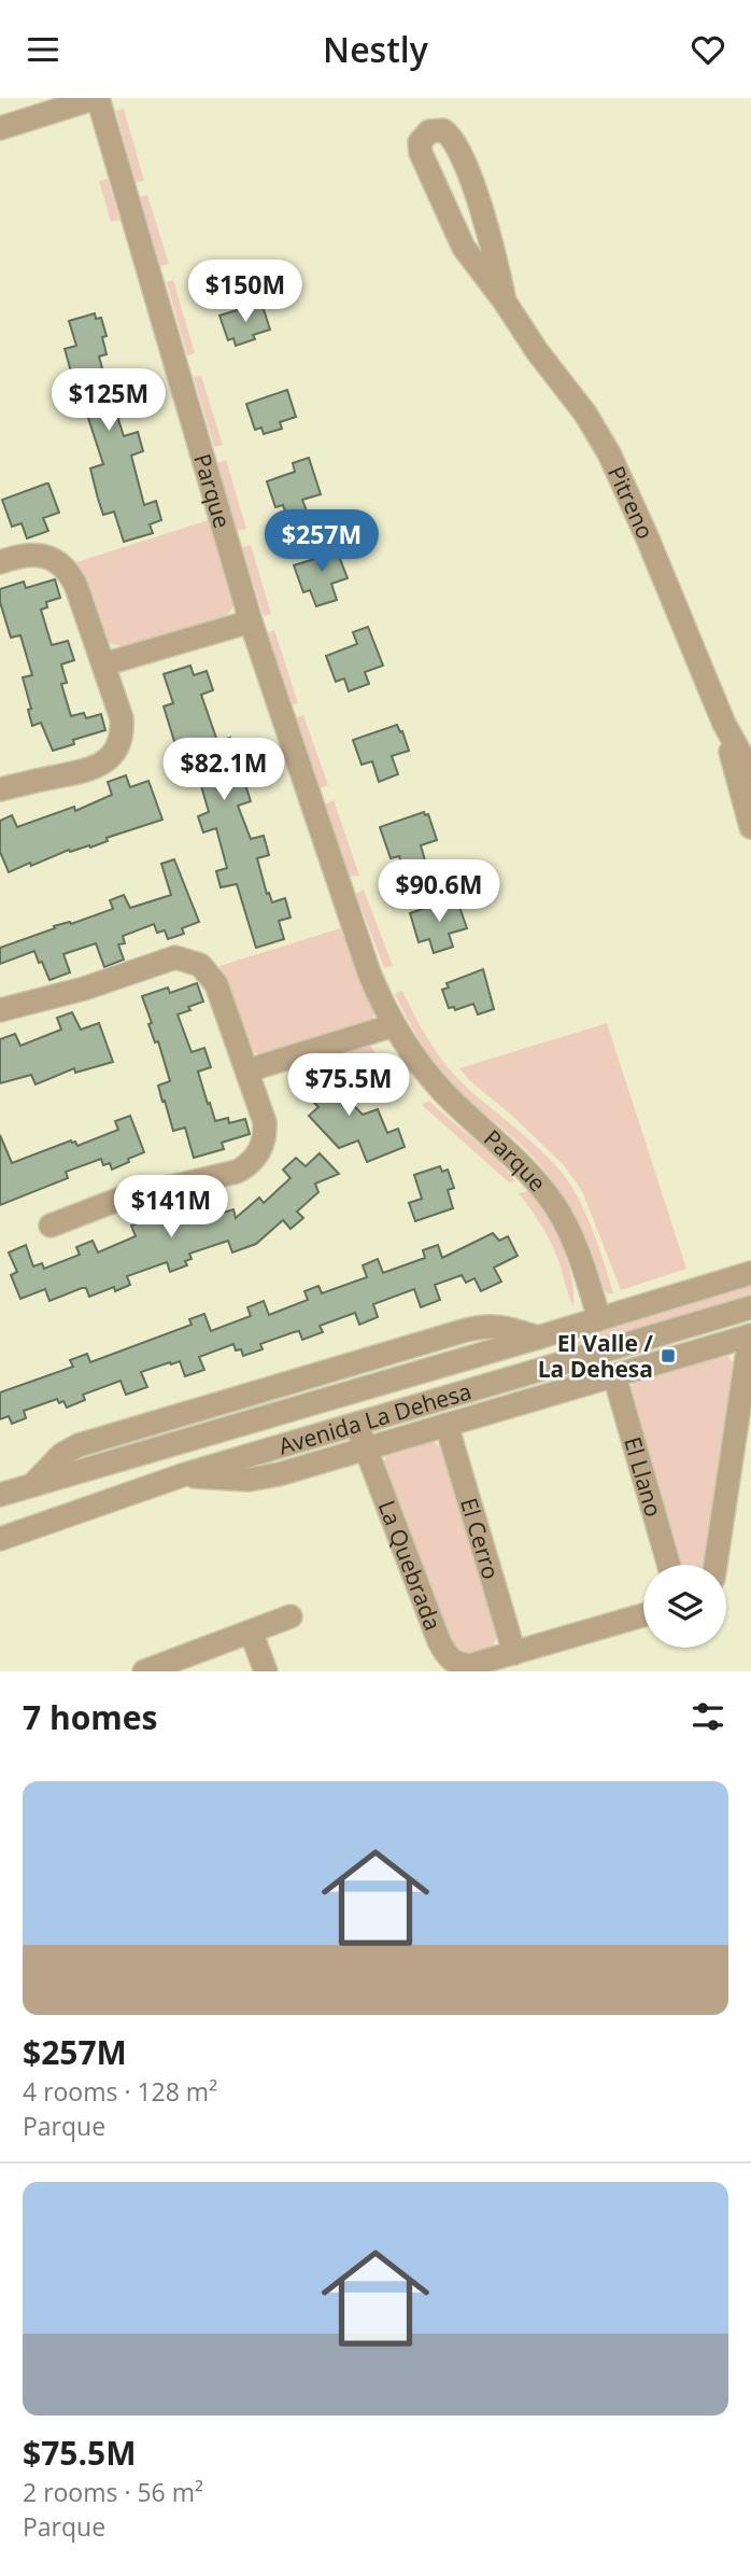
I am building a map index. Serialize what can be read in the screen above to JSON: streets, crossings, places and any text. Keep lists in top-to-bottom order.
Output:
{
  "streets": {
    "street": [
      "Parque",
      "Pitreno",
      "Avenida La Dehesa",
      "El Llano",
      "El Cerro",
      "La Quebrada"
    ]
  },
  "crossings": [
    ["Parque", "Avenida La Dehesa"],
    ["Avenida La Dehesa", "La Quebrada"],
    ["El Cerro", "La Quebrada"]
  ],
  "places": {
    "transit": ["El Valle / La Dehesa"]
  },
  "page": {
    "header": "Nestly",
    "price": [
      "$150M",
      "$125M",
      "$257M",
      "$82.1M",
      "$90.6M",
      "$75.5M",
      "$141M"
    ],
    "heading": "7 homes",
    "list": [
      {
        "name": "$257M",
        "note": "4 rooms · 128 m² · Parque"
      },
      {
        "name": "$75.5M",
        "note": "2 rooms · 56 m² · Parque"
      }
    ]
  }
}
